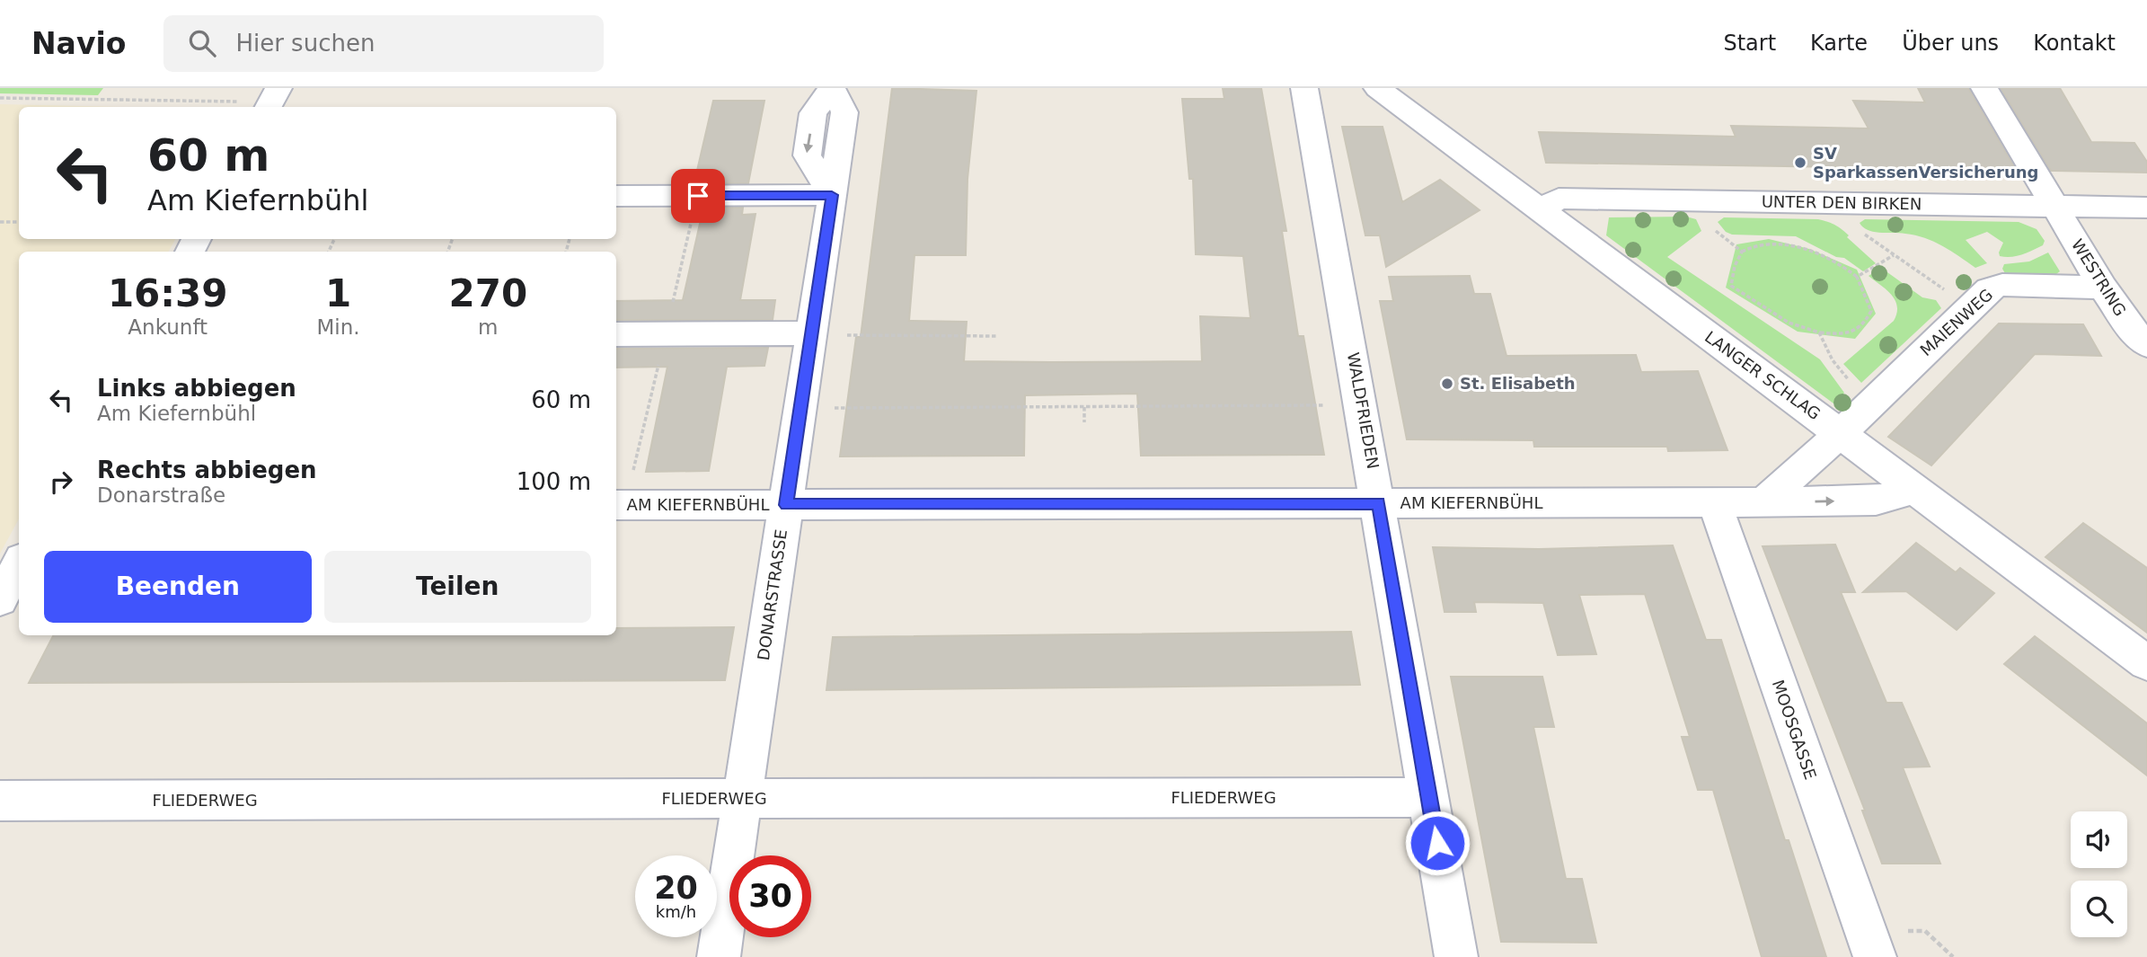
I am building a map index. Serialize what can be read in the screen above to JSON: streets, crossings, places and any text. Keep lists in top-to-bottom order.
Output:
{
  "streets": {
    "street": [
      "UNTER DEN BIRKEN",
      "WESTRING",
      "MAIENWEG",
      "LANGER SCHLAG",
      "WALDFRIEDEN",
      "AM KIEFERNBÜHL",
      "DONARSTRASSE",
      "MOOSGASSE",
      "FLIEDERWEG"
    ]
  },
  "crossings": [
    ["UNTER DEN BIRKEN", "WESTRING"],
    ["UNTER DEN BIRKEN", "LANGER SCHLAG"],
    ["WESTRING", "MAIENWEG"],
    ["MAIENWEG", "LANGER SCHLAG"],
    ["LANGER SCHLAG", "AM KIEFERNBÜHL"],
    ["WALDFRIEDEN", "AM KIEFERNBÜHL"],
    ["WALDFRIEDEN", "FLIEDERWEG"],
    ["AM KIEFERNBÜHL", "DONARSTRASSE"],
    ["AM KIEFERNBÜHL", "MOOSGASSE"],
    ["DONARSTRASSE", "FLIEDERWEG"]
  ],
  "places": ["SV SparkassenVersicherung", "St. Elisabeth"],
  "page": {
    "header": "Navio",
    "search": "Hier suchen",
    "nav": [
      "Start",
      "Karte",
      "Über uns",
      "Kontakt"
    ],
    "turn": ["60 m", "Am Kiefernbühl"],
    "eta": [
      "16:39",
      "Ankunft",
      "1",
      "Min.",
      "270",
      "m"
    ],
    "list": [
      {
        "name": "Links abbiegen",
        "note": "Am Kiefernbühl",
        "value": "60 m"
      },
      {
        "name": "Rechts abbiegen",
        "note": "Donarstraße",
        "value": "100 m"
      }
    ],
    "buttons": ["Beenden", "Teilen"],
    "speed": "20 km/h",
    "limit": "30"
  }
}
